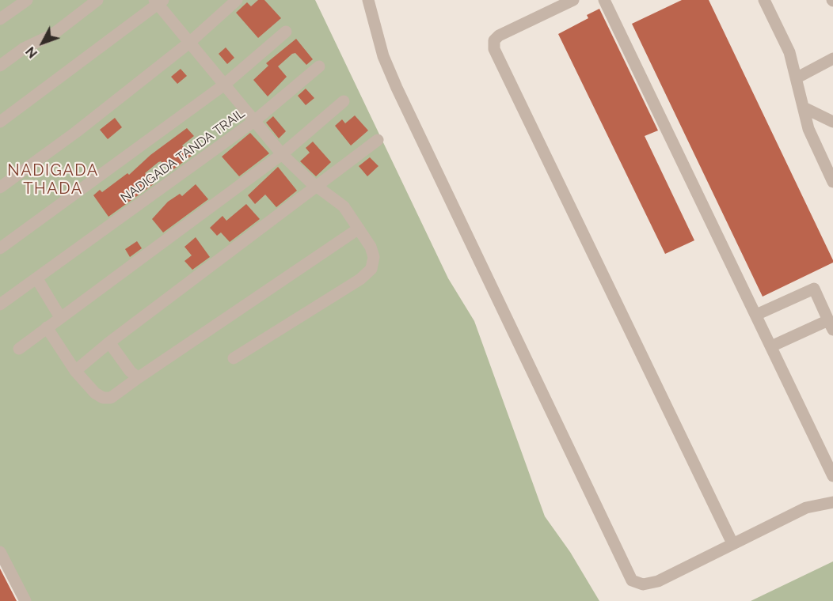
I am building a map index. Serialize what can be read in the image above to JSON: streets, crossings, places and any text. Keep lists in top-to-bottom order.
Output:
{
  "streets": {
    "street": ["NADIGADA TANDA TRAIL"]
  },
  "districts": ["NADIGADA THADA"],
  "north": "bottom left"
}
